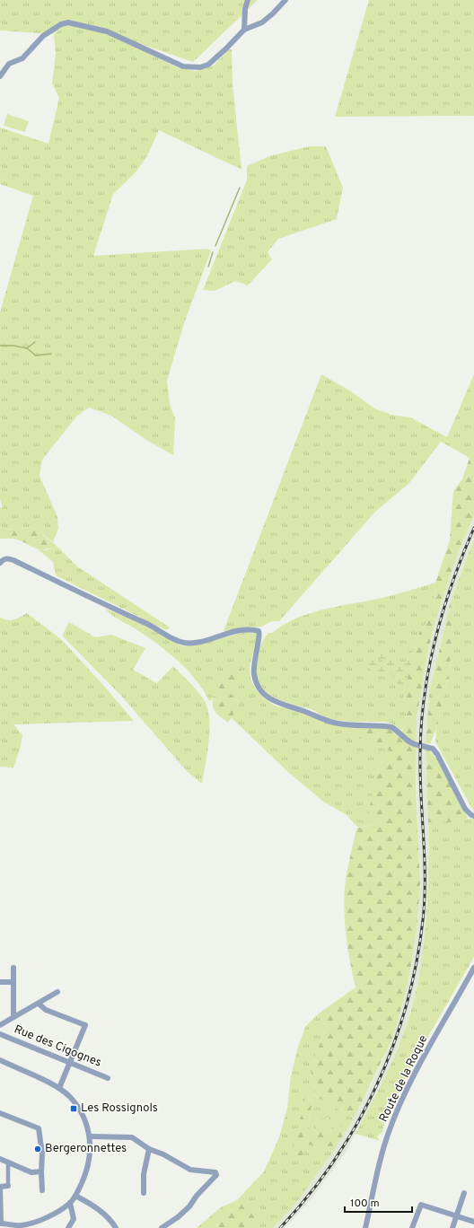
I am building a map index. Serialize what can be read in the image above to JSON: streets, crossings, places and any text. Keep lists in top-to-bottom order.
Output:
{
  "streets": {
    "street": ["Rue des Cigognes", "Route de la Roque"]
  },
  "places": {
    "transit": ["Les Rossignols"],
    "other": ["Bergeronnettes"]
  },
  "scale_bar": "100 m"
}
